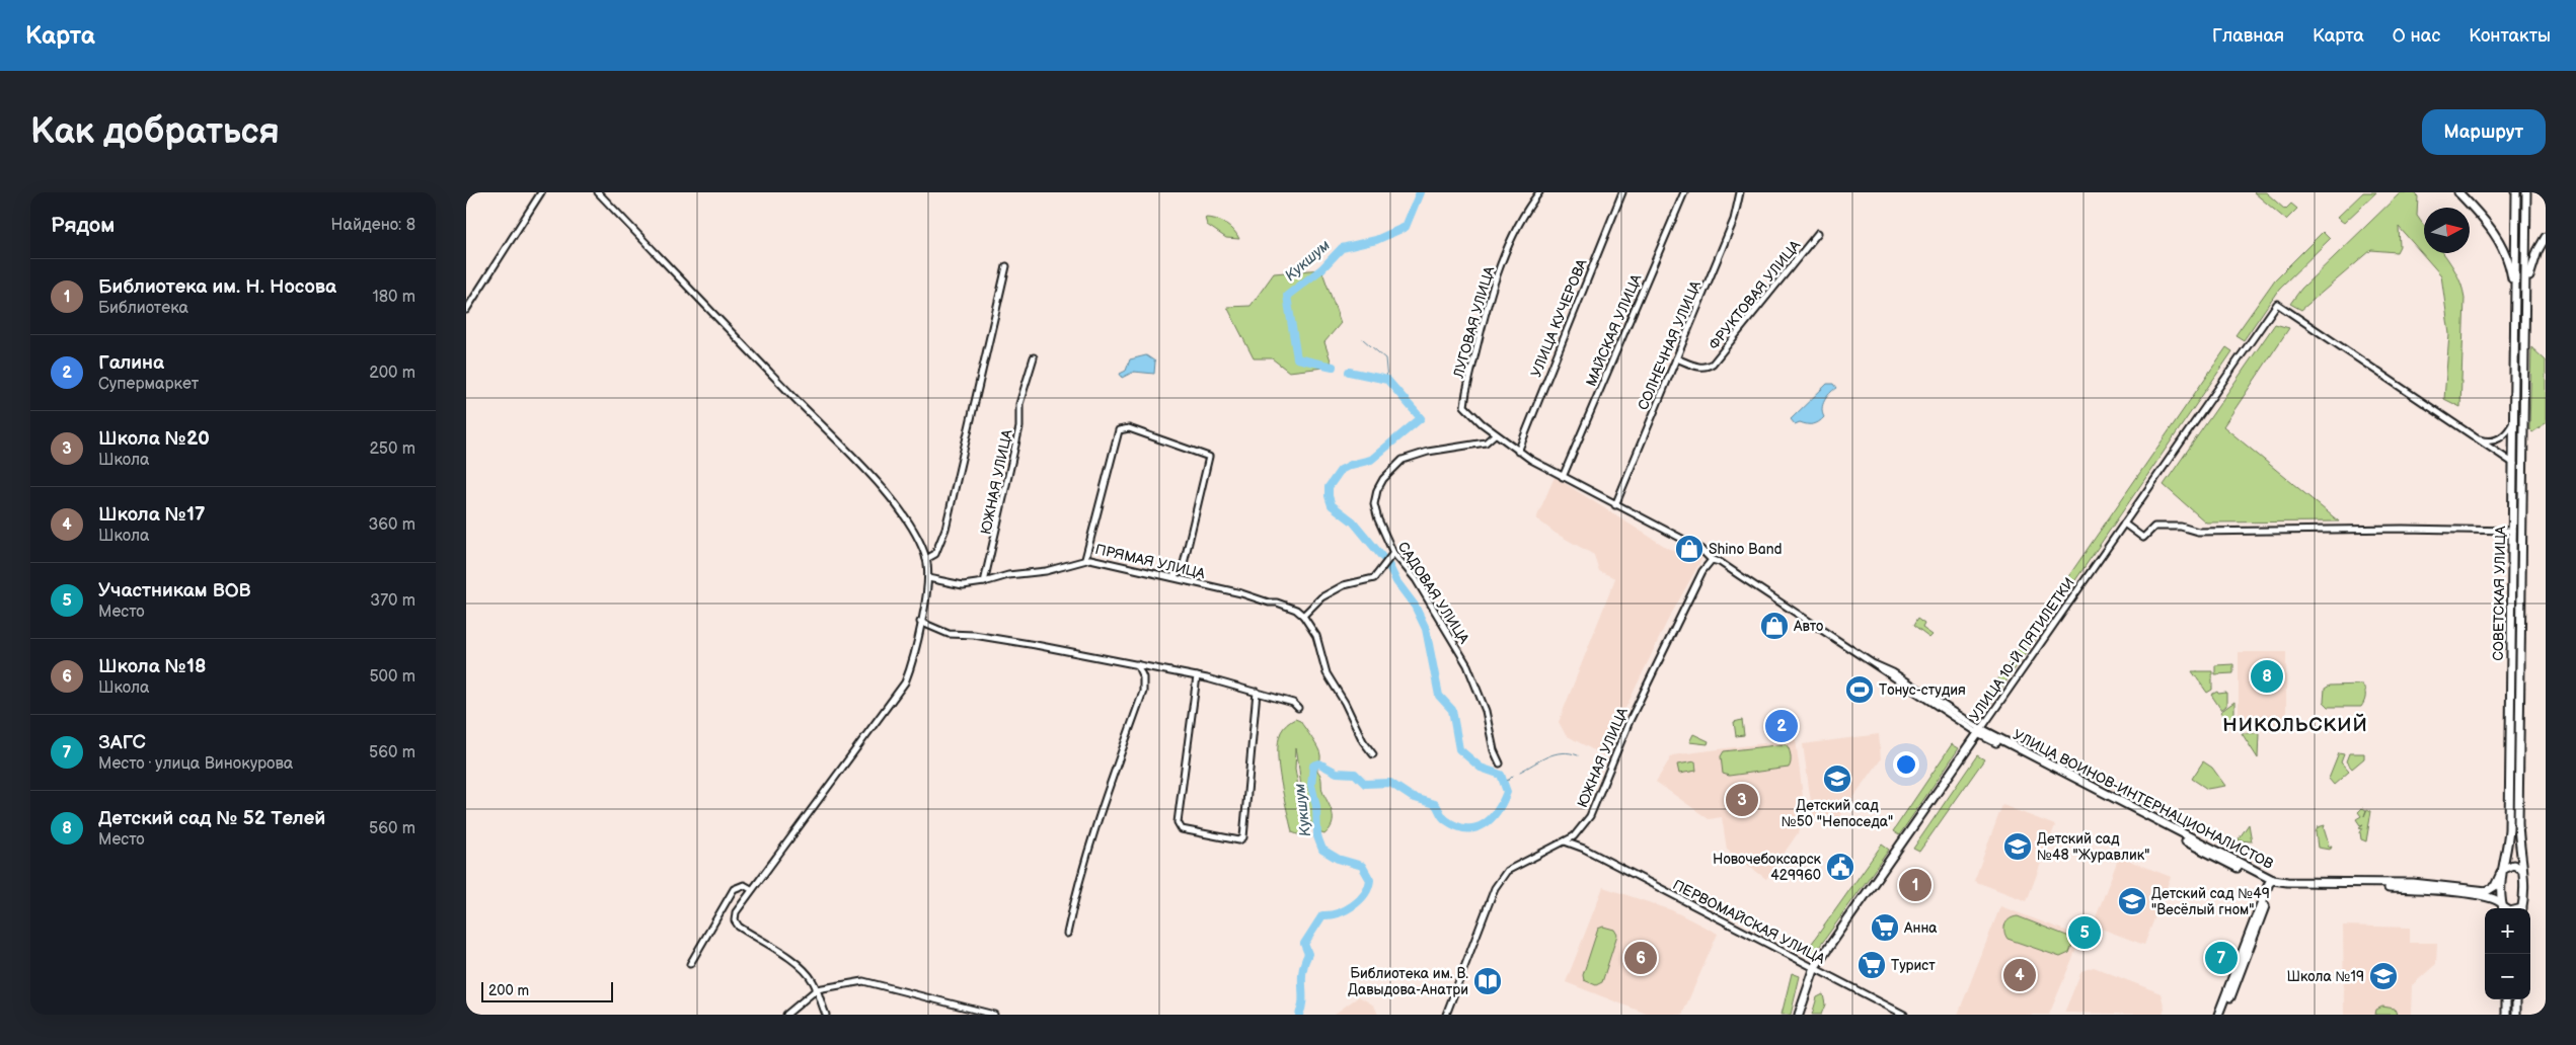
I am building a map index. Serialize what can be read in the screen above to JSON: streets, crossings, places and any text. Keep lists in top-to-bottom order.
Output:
{
  "streets": {
    "main road": ["СОВЕТСКАЯ УЛИЦА", "УЛИЦА 10-Й ПЯТИЛЕТКИ", "УЛИЦА ВОИНОВ-ИНТЕРНАЦИОНАЛИСТОВ"],
    "street": [
      "ФРУКТОВАЯ УЛИЦА",
      "УЛИЦА КУЧЕРОВА",
      "ЛУГОВАЯ УЛИЦА",
      "МАЙСКАЯ УЛИЦА",
      "СОЛНЕЧНАЯ УЛИЦА",
      "ЮЖНАЯ УЛИЦА",
      "ПРЯМАЯ УЛИЦА",
      "САДОВАЯ УЛИЦА",
      "ПЕРВОМАЙСКАЯ УЛИЦА"
    ]
  },
  "crossings": [
    ["ФРУКТОВАЯ УЛИЦА", "СОЛНЕЧНАЯ УЛИЦА"],
    ["УЛИЦА КУЧЕРОВА", "УЛИЦА ВОИНОВ-ИНТЕРНАЦИОНАЛИСТОВ"],
    ["ЛУГОВАЯ УЛИЦА", "УЛИЦА ВОИНОВ-ИНТЕРНАЦИОНАЛИСТОВ"],
    ["МАЙСКАЯ УЛИЦА", "УЛИЦА ВОИНОВ-ИНТЕРНАЦИОНАЛИСТОВ"],
    ["СОЛНЕЧНАЯ УЛИЦА", "УЛИЦА ВОИНОВ-ИНТЕРНАЦИОНАЛИСТОВ"],
    ["ЮЖНАЯ УЛИЦА", "ПРЯМАЯ УЛИЦА"],
    ["ЮЖНАЯ УЛИЦА", "УЛИЦА ВОИНОВ-ИНТЕРНАЦИОНАЛИСТОВ"],
    ["ЮЖНАЯ УЛИЦА", "ПЕРВОМАЙСКАЯ УЛИЦА"],
    ["САДОВАЯ УЛИЦА", "УЛИЦА ВОИНОВ-ИНТЕРНАЦИОНАЛИСТОВ"],
    ["СОВЕТСКАЯ УЛИЦА", "УЛИЦА ВОИНОВ-ИНТЕРНАЦИОНАЛИСТОВ"],
    ["УЛИЦА 10-Й ПЯТИЛЕТКИ", "УЛИЦА ВОИНОВ-ИНТЕРНАЦИОНАЛИСТОВ"],
    ["УЛИЦА 10-Й ПЯТИЛЕТКИ", "ПЕРВОМАЙСКАЯ УЛИЦА"]
  ],
  "districts": ["НИКОЛЬСКИЙ"],
  "water": ["Кукшум"],
  "places": {
    "shop": ["Shino Band", "Авто"],
    "sports": ["Тонус-студия"],
    "school or university": [
      "Детский сад №50 \"Непоседа\"",
      "Детский сад №48 \"Журавлик\"",
      "Детский сад №49 \"Весёлый гном\"",
      "Школа №19"
    ],
    "public building": ["Новочебоксарск 429960"],
    "supermarket": ["Анна", "Турист"],
    "library": ["Библиотека им. В. Давыдова-Анатри"]
  },
  "scale_bar": "200 m",
  "north": "right",
  "page": {
    "header": "Карта",
    "nav": [
      "Главная",
      "Карта",
      "О нас",
      "Контакты"
    ],
    "buttons": "Маршрут",
    "title": "Как добраться",
    "heading": ["Рядом", "Найдено: 8"],
    "list": [
      {
        "mark": "1",
        "name": "Библиотека им. Н. Носова",
        "note": "Библиотека",
        "value": "180 m"
      },
      {
        "mark": "2",
        "name": "Галина",
        "note": "Супермаркет",
        "value": "200 m"
      },
      {
        "mark": "3",
        "name": "Школа №20",
        "note": "Школа",
        "value": "250 m"
      },
      {
        "mark": "4",
        "name": "Школа №17",
        "note": "Школа",
        "value": "360 m"
      },
      {
        "mark": "5",
        "name": "Участникам ВОВ",
        "note": "Место",
        "value": "370 m"
      },
      {
        "mark": "6",
        "name": "Школа №18",
        "note": "Школа",
        "value": "500 m"
      },
      {
        "mark": "7",
        "name": "ЗАГС",
        "note": "Место · улица Винокурова",
        "value": "560 m"
      },
      {
        "mark": "8",
        "name": "Детский сад № 52 Телей",
        "note": "Место",
        "value": "560 m"
      }
    ],
    "pins": [
      "8",
      "2",
      "3",
      "1",
      "5",
      "6",
      "7",
      "4"
    ],
    "map_buttons": ["+", "−"],
    "scale": "200 m"
  }
}
